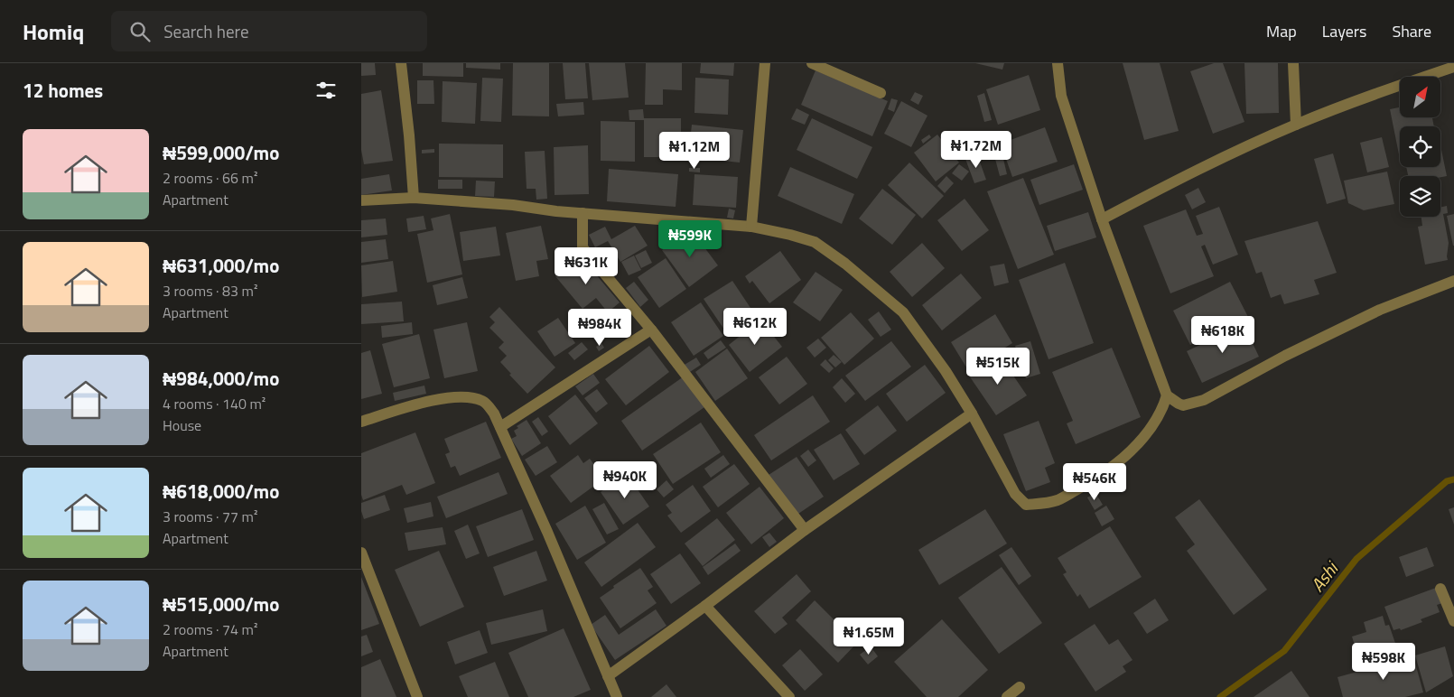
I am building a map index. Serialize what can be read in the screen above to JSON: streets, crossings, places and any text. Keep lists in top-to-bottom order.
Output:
{
  "water": ["Ashi"],
  "north": "top right",
  "page": {
    "header": "Homiq",
    "search": "Search here",
    "nav": ["Map", "Layers", "Share"],
    "heading": "12 homes",
    "list": [
      {
        "name": "₦599,000/mo",
        "note": "2 rooms · 66 m² · Apartment"
      },
      {
        "name": "₦631,000/mo",
        "note": "3 rooms · 83 m² · Apartment"
      },
      {
        "name": "₦984,000/mo",
        "note": "4 rooms · 140 m² · House"
      },
      {
        "name": "₦618,000/mo",
        "note": "3 rooms · 77 m² · Apartment"
      },
      {
        "name": "₦515,000/mo",
        "note": "2 rooms · 74 m² · Apartment"
      }
    ],
    "price": [
      "₦1.72M",
      "₦1.12M",
      "₦599K",
      "₦631K",
      "₦612K",
      "₦984K",
      "₦618K",
      "₦515K",
      "₦940K",
      "₦546K",
      "₦1.65M",
      "₦598K"
    ]
  }
}
